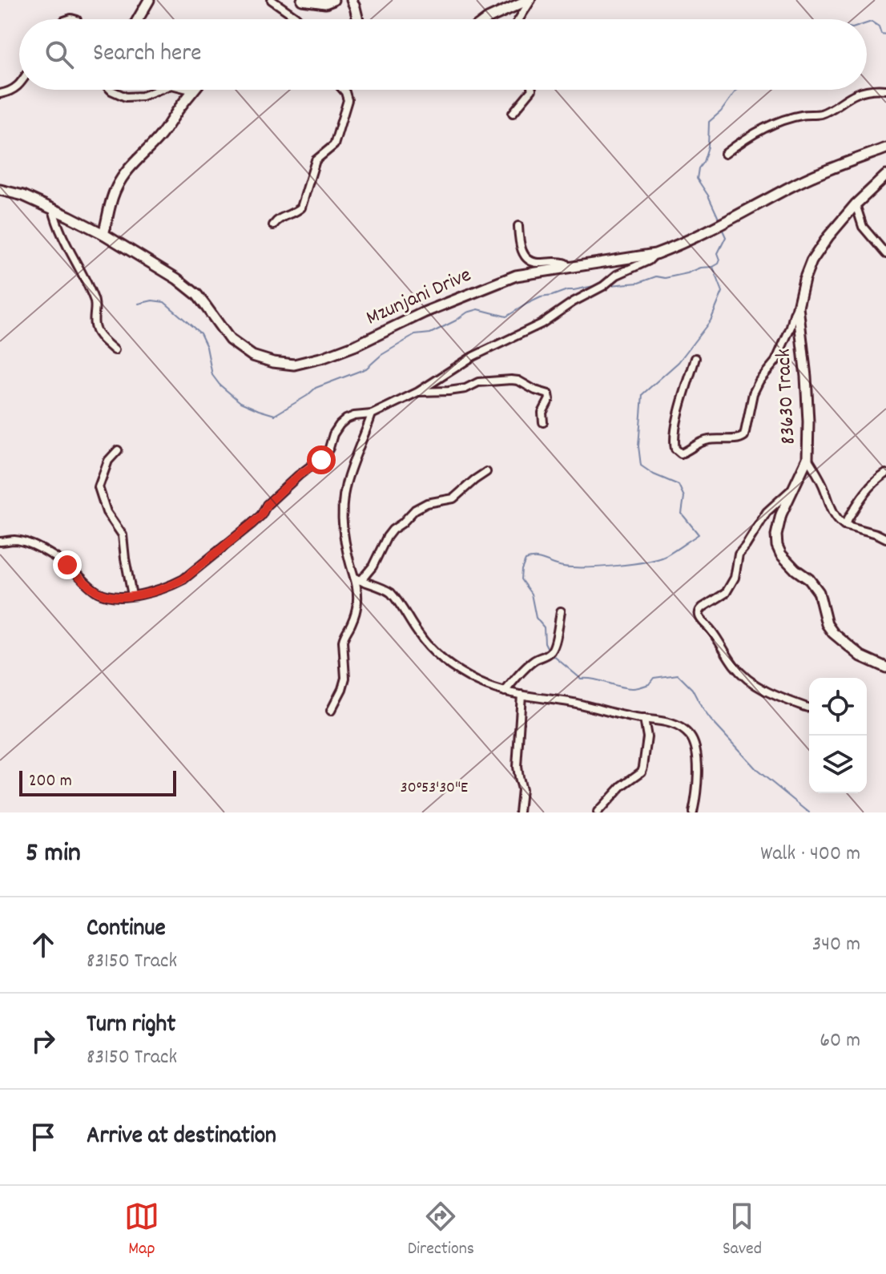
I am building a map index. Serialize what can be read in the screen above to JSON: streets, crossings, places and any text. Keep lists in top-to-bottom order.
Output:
{
  "streets": {
    "main road": ["Mzunjani Drive", "83630 Track"]
  },
  "scale_bar": "200 m",
  "page": {
    "search": "Search here",
    "scale": "200 m",
    "heading": ["5 min", "Walk · 400 m"],
    "list": [
      ["Continue", "83150 Track", "340 m"],
      ["Turn right", "83150 Track", "60 m"],
      "Arrive at destination"
    ],
    "nav": ["Map", "Directions", "Saved"]
  },
  "coordinates": ["30°53'30\"E"]
}
